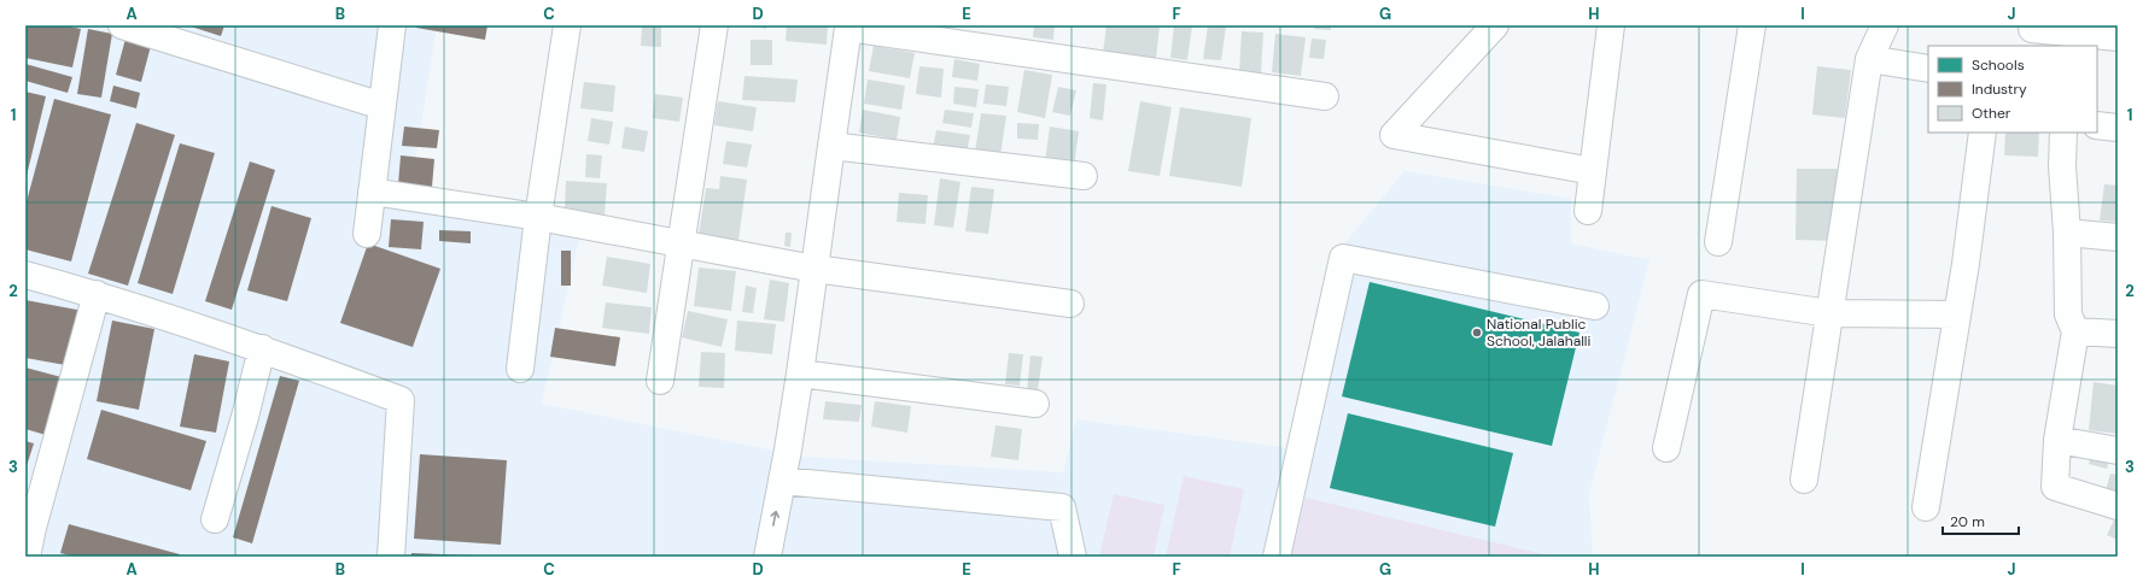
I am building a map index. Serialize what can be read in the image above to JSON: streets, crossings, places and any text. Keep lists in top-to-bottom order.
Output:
{
  "places": ["National Public School, Jalahalli"],
  "legend": ["Schools", "Industry", "Other"],
  "scale_bar": "20 m",
  "grid": {
    "columns": [
      "A",
      "B",
      "C",
      "D",
      "E",
      "F",
      "G",
      "H",
      "I",
      "J"
    ],
    "rows": ["1", "2", "3"]
  }
}
